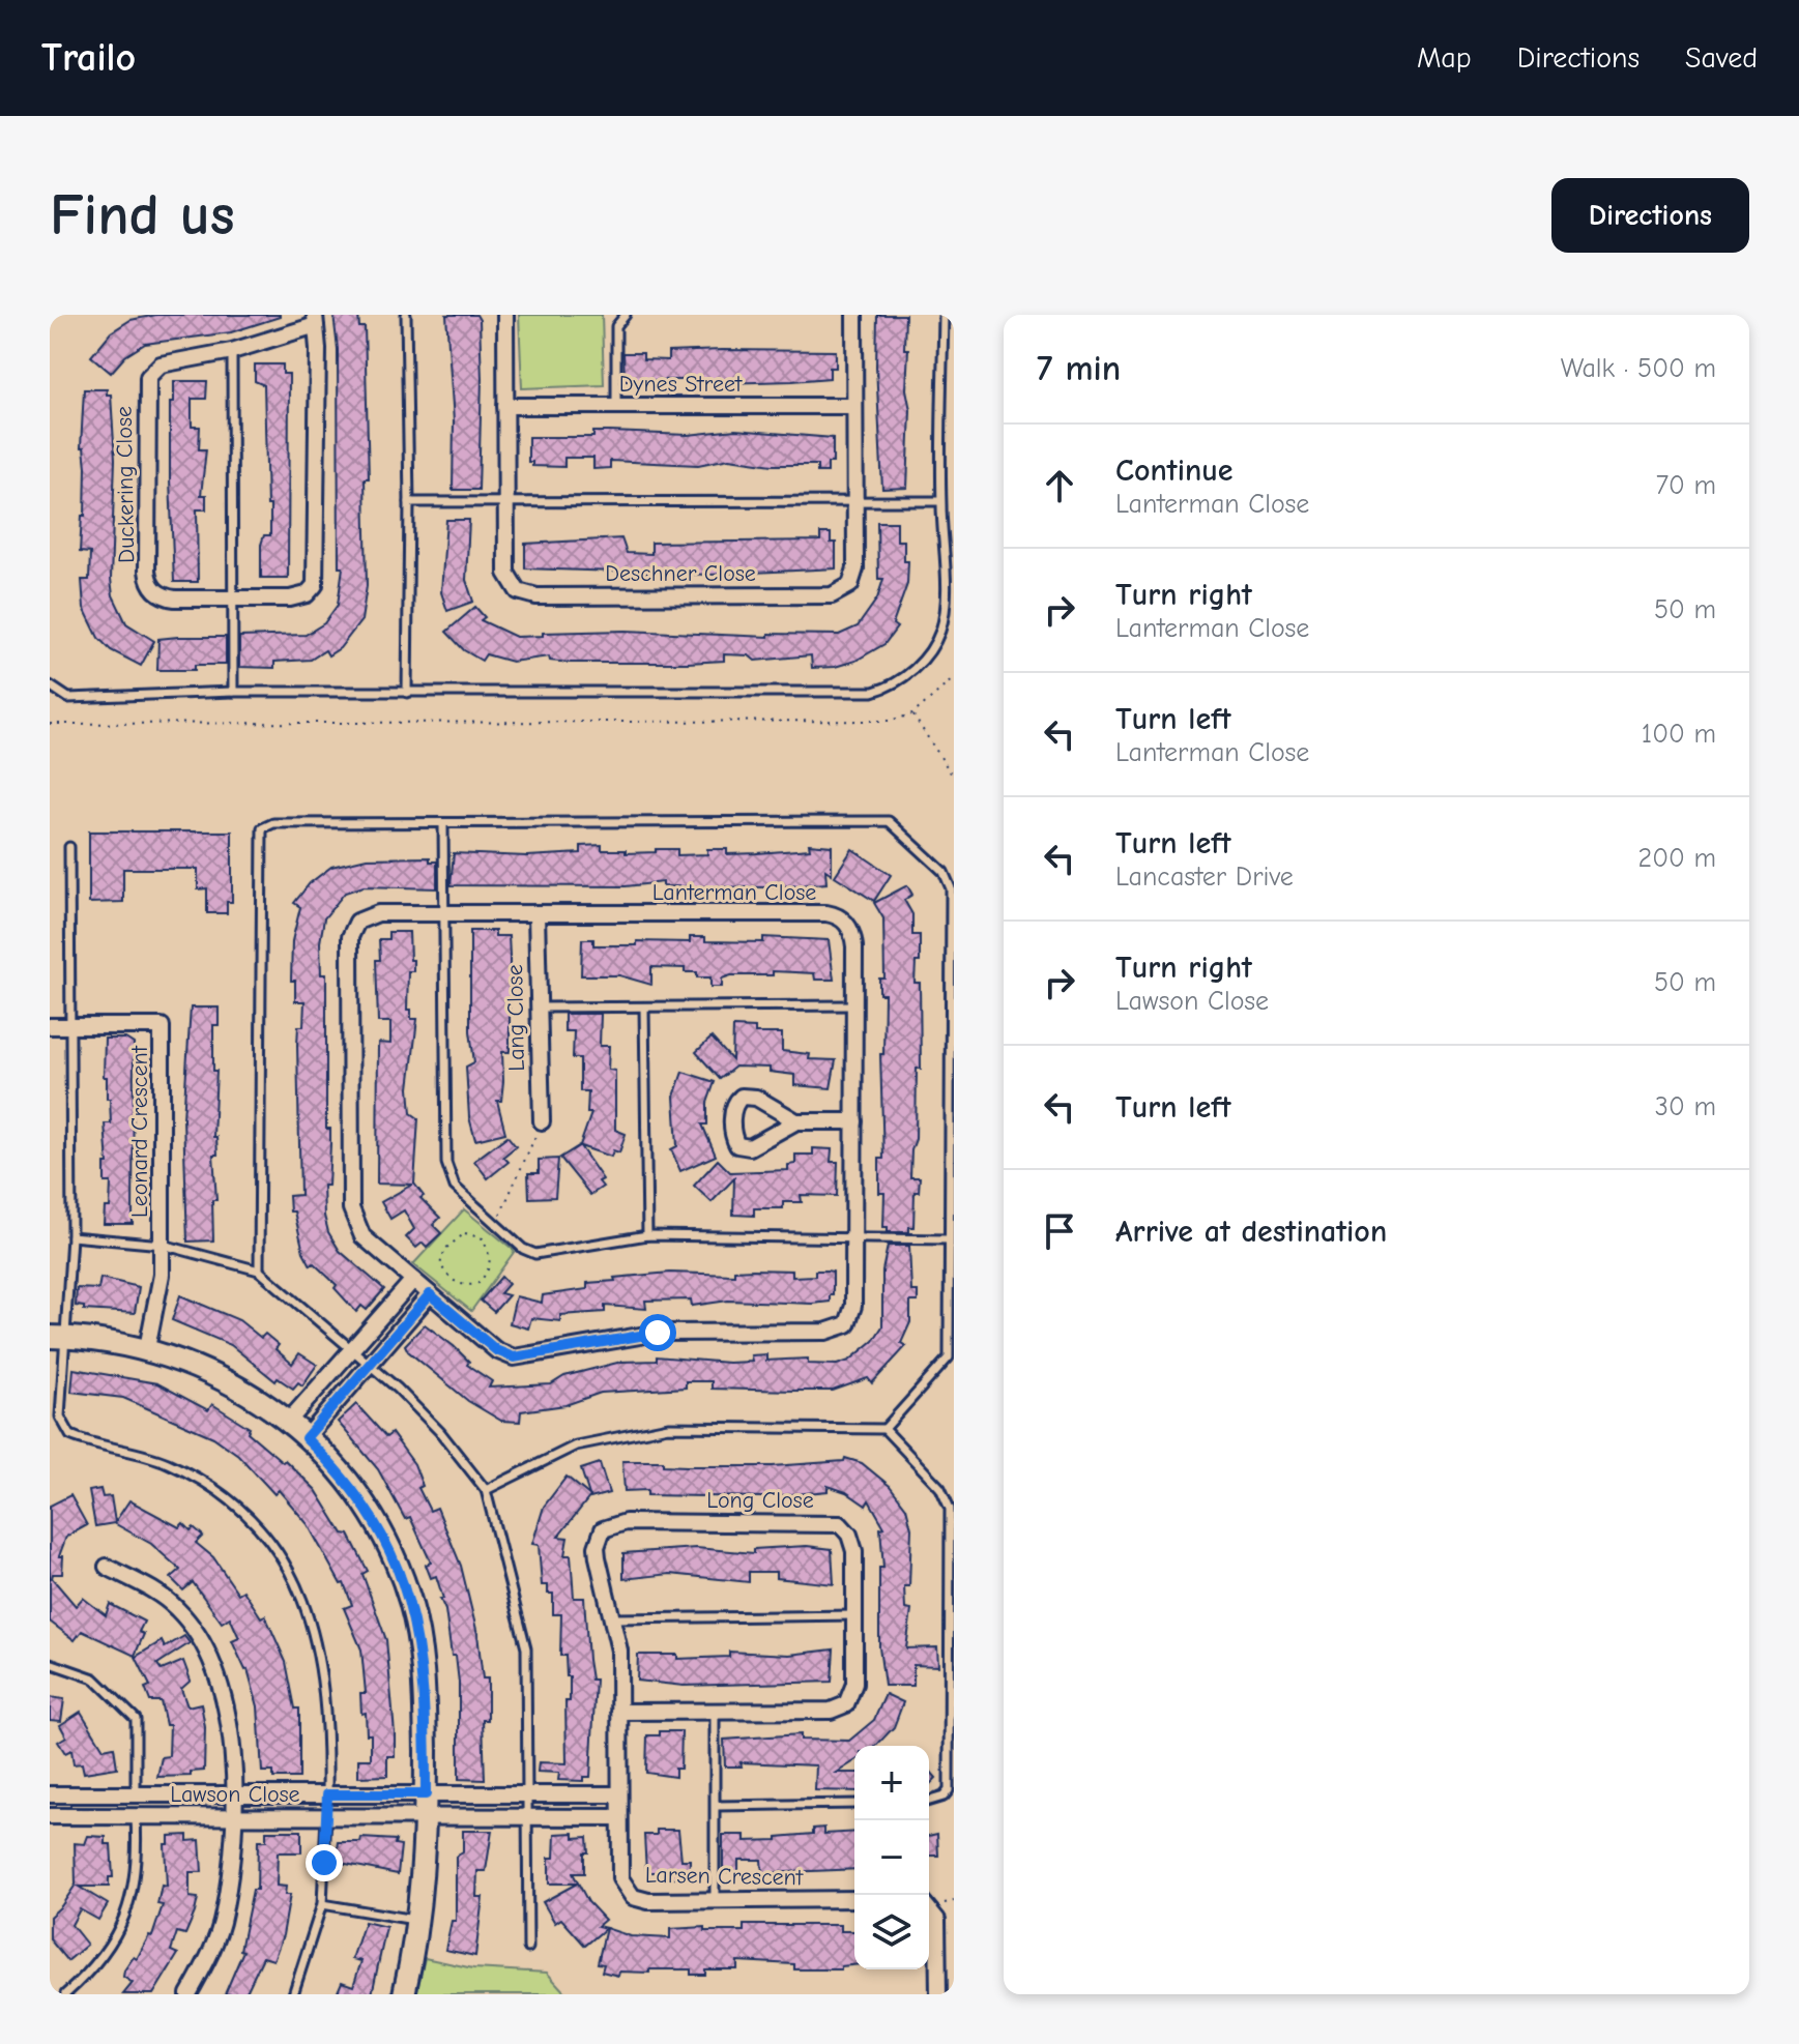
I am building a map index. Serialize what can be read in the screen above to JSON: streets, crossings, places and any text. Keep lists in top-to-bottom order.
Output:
{
  "streets": {
    "street": [
      "Dynes Street",
      "Duckering Close",
      "Deschner Close",
      "Lanterman Close",
      "Lang Close",
      "Leonard Crescent",
      "Long Close",
      "Lawson Close",
      "Larsen Crescent"
    ]
  },
  "crossings": [
    ["Dynes Street", "Deschner Close"],
    ["Lanterman Close", "Lang Close"],
    ["Long Close", "Lawson Close"],
    ["Long Close", "Larsen Crescent"],
    ["Lawson Close", "Larsen Crescent"]
  ],
  "page": {
    "header": "Trailo",
    "nav": ["Map", "Directions", "Saved"],
    "buttons": "Directions",
    "title": "Find us",
    "heading": ["7 min", "Walk · 500 m"],
    "list": [
      ["Continue", "Lanterman Close", "70 m"],
      ["Turn right", "Lanterman Close", "50 m"],
      ["Turn left", "Lanterman Close", "100 m"],
      ["Turn left", "Lancaster Drive", "200 m"],
      ["Turn right", "Lawson Close", "50 m"],
      ["Turn left", "30 m"],
      "Arrive at destination"
    ],
    "map_buttons": ["+", "−"]
  }
}
